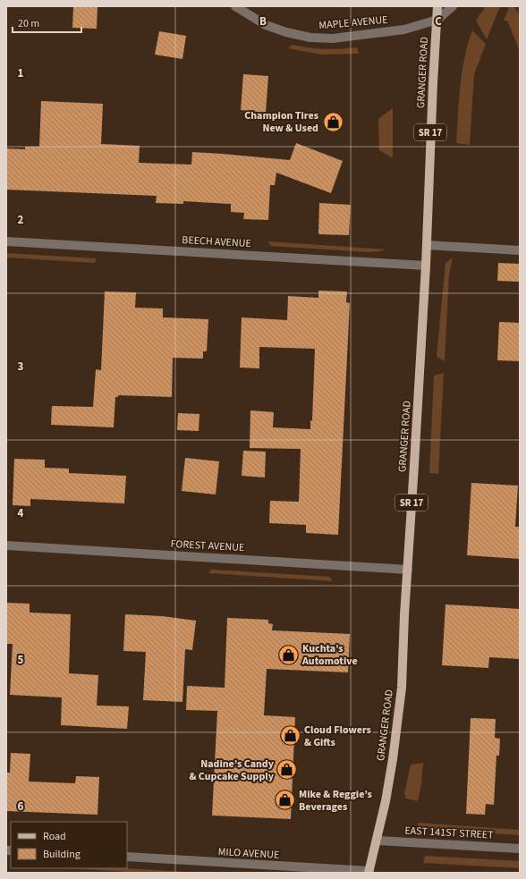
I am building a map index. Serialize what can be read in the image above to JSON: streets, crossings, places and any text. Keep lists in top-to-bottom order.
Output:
{
  "streets": {
    "main road": ["GRANGER ROAD", "SR 17"],
    "street": [
      "MAPLE AVENUE",
      "BEECH AVENUE",
      "FOREST AVENUE",
      "EAST 141ST STREET",
      "MILO AVENUE"
    ]
  },
  "crossings": [
    ["MAPLE AVENUE", "GRANGER ROAD"],
    ["MAPLE AVENUE", "SR 17"],
    ["GRANGER ROAD", "SR 17"],
    ["GRANGER ROAD", "BEECH AVENUE"],
    ["GRANGER ROAD", "FOREST AVENUE"],
    ["GRANGER ROAD", "EAST 141ST STREET"],
    ["GRANGER ROAD", "MILO AVENUE"]
  ],
  "places": {
    "shop": [
      "Champion Tires New & Used",
      "Kuchta’s Automotive",
      "Cloud Flowers & Gifts",
      "Nadine’s Candy & Cupcake Supply",
      "Mike & Reggie’s Beverages"
    ]
  },
  "legend": ["Road", "Building"],
  "scale_bar": "20 m",
  "grid": {
    "columns": ["B", "C"],
    "rows": [
      "1",
      "2",
      "3",
      "4",
      "5",
      "6"
    ]
  }
}
